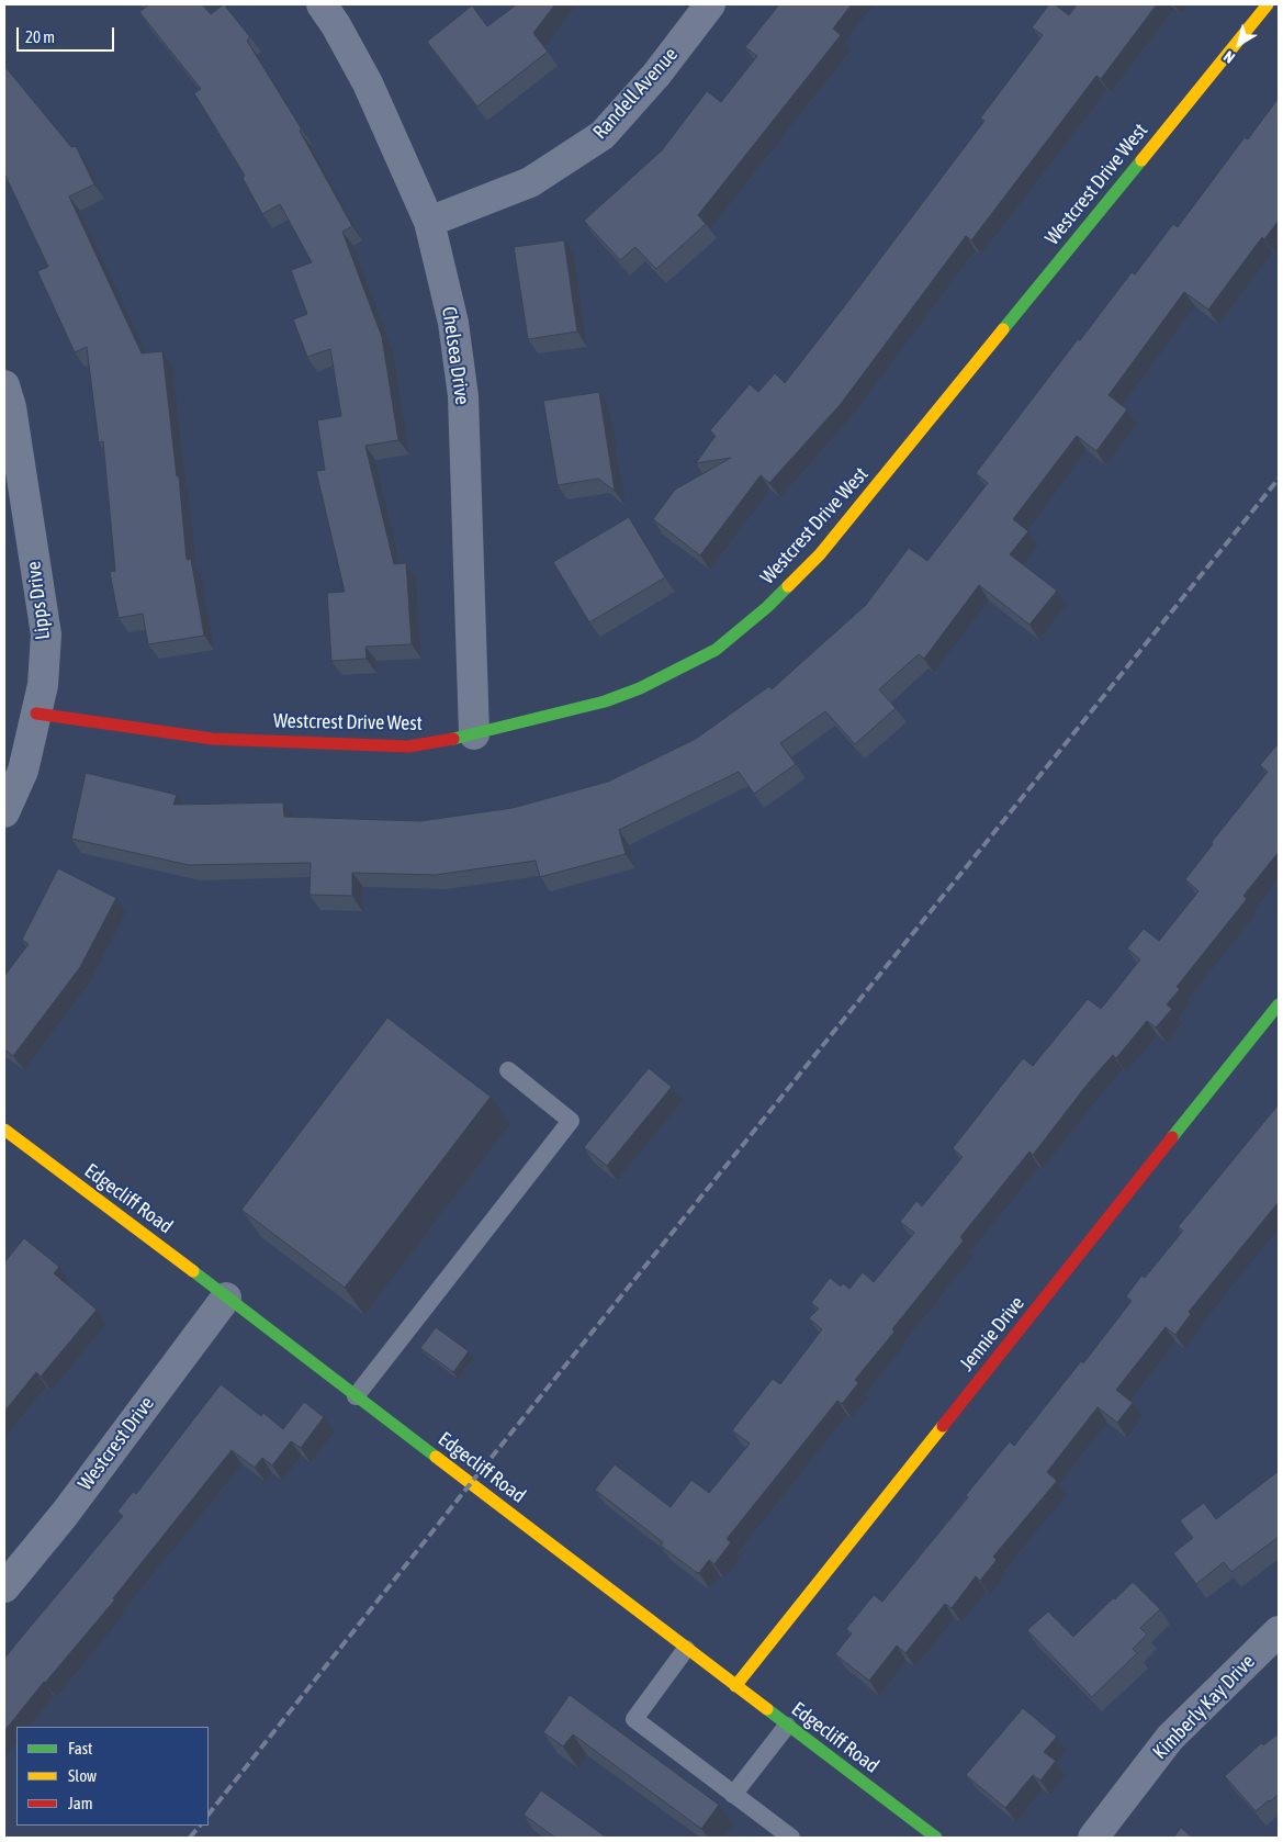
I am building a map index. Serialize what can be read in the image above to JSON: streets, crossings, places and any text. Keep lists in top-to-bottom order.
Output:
{
  "streets": {
    "street": [
      "Randell Avenue",
      "Westcrest Drive West",
      "Chelsea Drive",
      "Lipps Drive",
      "Edgecliff Road",
      "Jennie Drive",
      "Westcrest Drive",
      "Kimberly Kay Drive"
    ]
  },
  "crossings": [
    ["Randell Avenue", "Chelsea Drive"],
    ["Westcrest Drive West", "Chelsea Drive"],
    ["Westcrest Drive West", "Lipps Drive"],
    ["Edgecliff Road", "Jennie Drive"],
    ["Edgecliff Road", "Westcrest Drive"]
  ],
  "legend": ["Fast", "Slow", "Jam"],
  "scale_bar": "20 m",
  "north": "bottom left"
}
